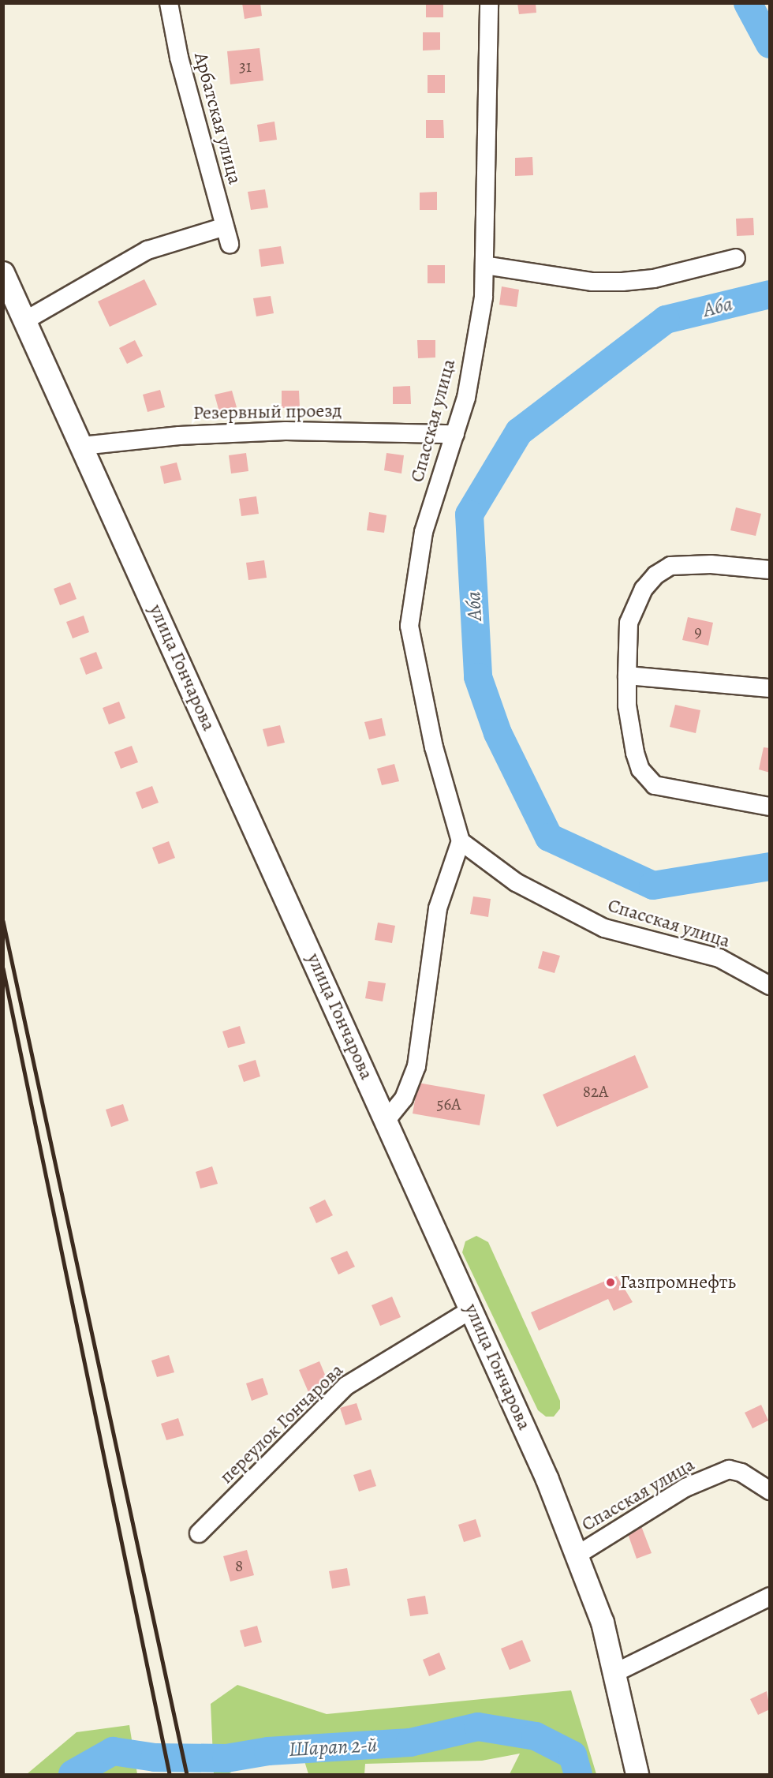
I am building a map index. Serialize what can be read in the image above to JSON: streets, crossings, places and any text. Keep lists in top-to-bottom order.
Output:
{
  "streets": {
    "main road": ["улица Гончарова"],
    "street": [
      "Арбатская улица",
      "Резервный проезд",
      "Спасская улица",
      "переулок Гончарова"
    ]
  },
  "crossings": [
    ["Резервный проезд", "Спасская улица"],
    ["Резервный проезд", "улица Гончарова"],
    ["Спасская улица", "улица Гончарова"],
    ["улица Гончарова", "переулок Гончарова"]
  ],
  "water": ["Аба", "Шарап 2-й"],
  "places": ["Газпромнефть"],
  "house_numbers": [
    "31",
    "9",
    "82А",
    "56А",
    "8"
  ]
}
